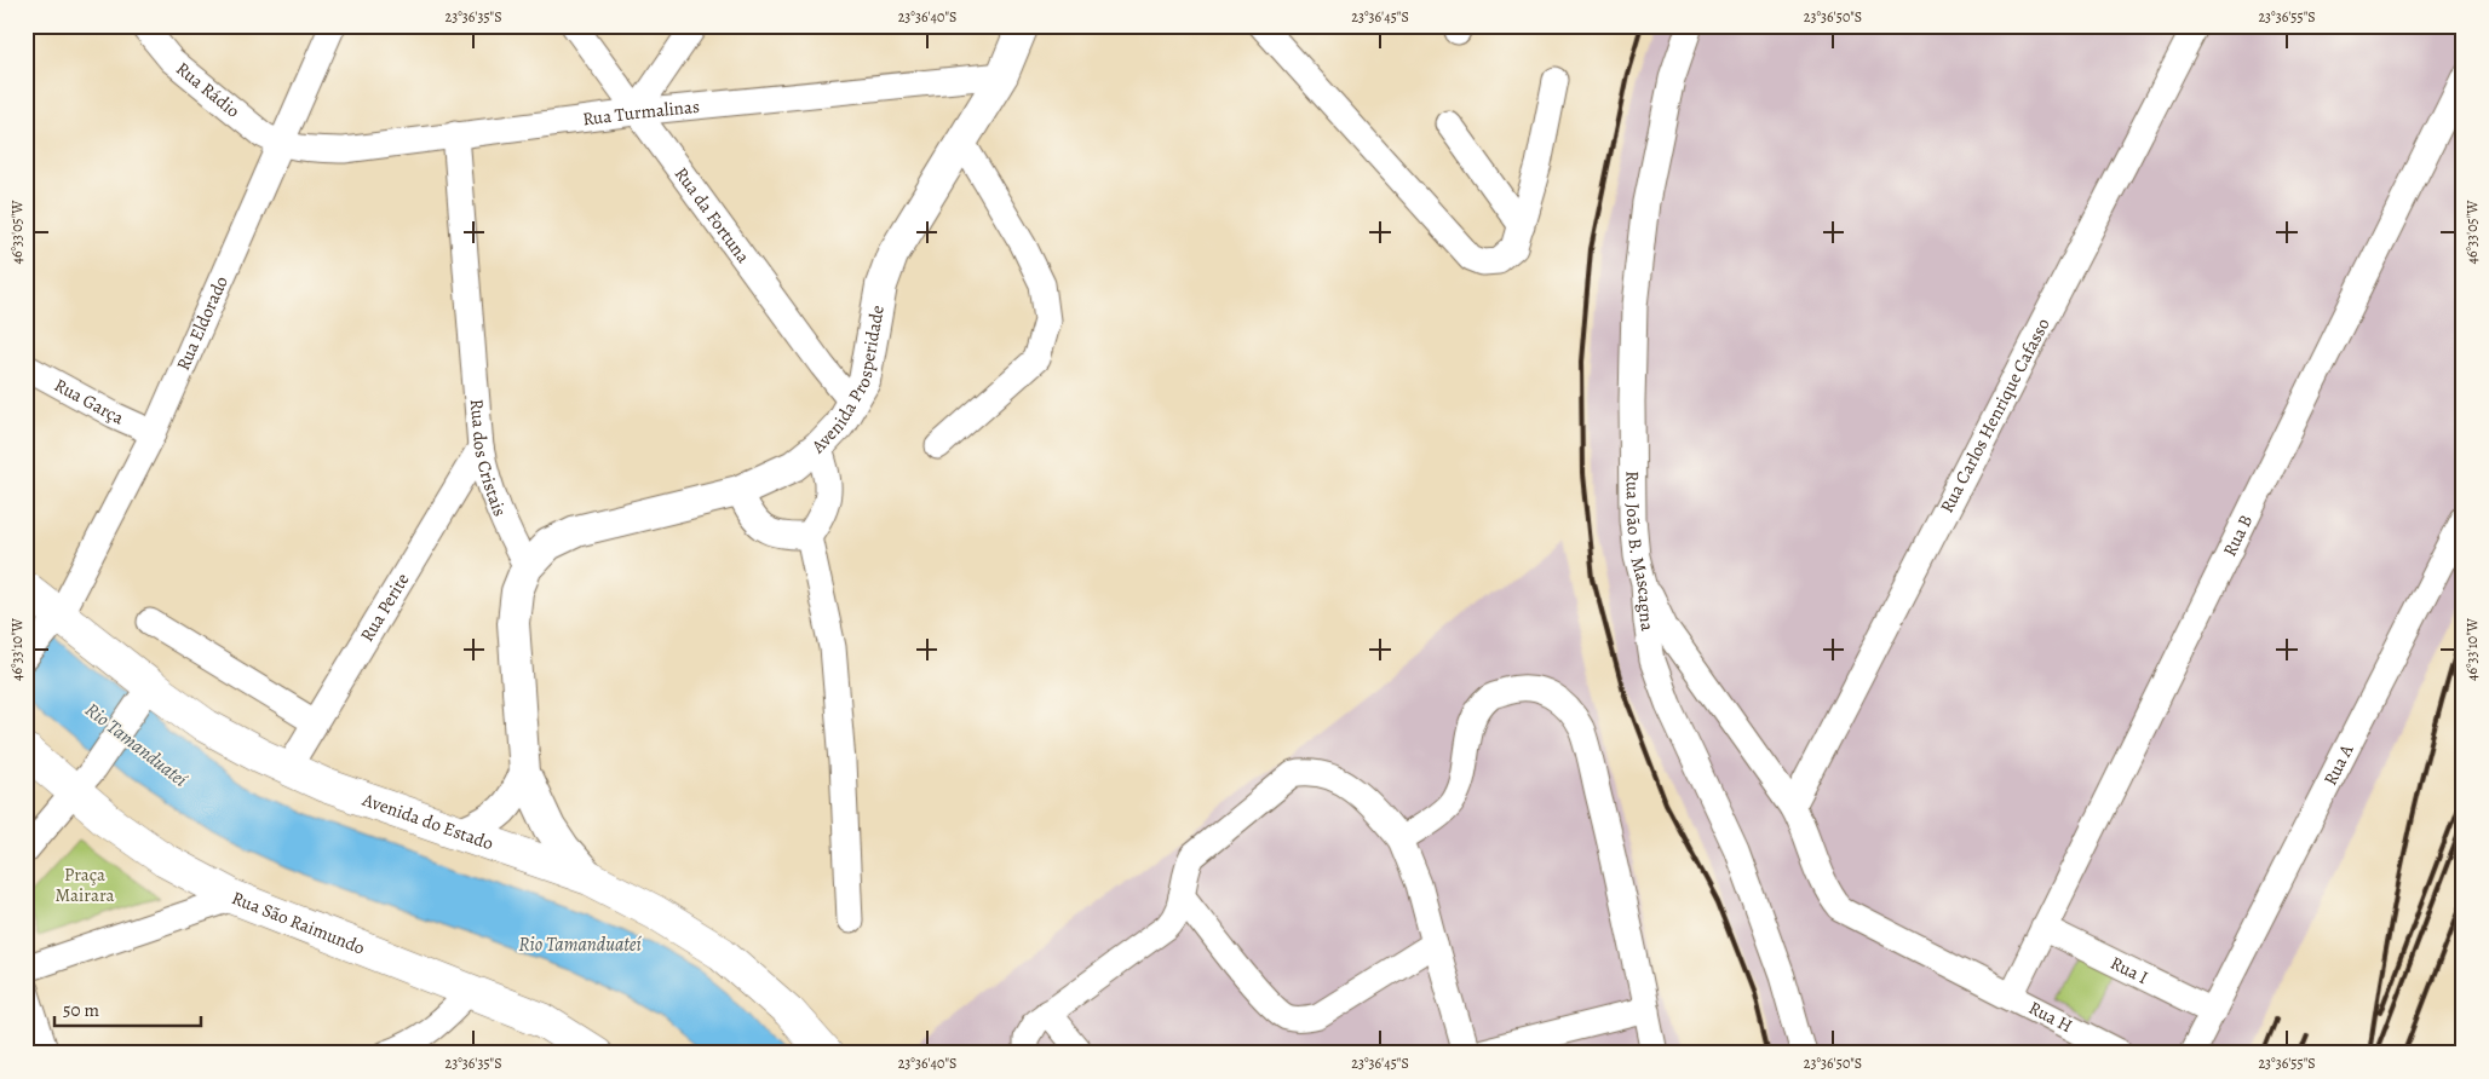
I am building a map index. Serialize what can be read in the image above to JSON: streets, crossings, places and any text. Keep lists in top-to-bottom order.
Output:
{
  "streets": {
    "highway": ["Avenida do Estado", "Rua São Raimundo"],
    "main road": ["Avenida Prosperidade"],
    "street": [
      "Rua Rádio",
      "Rua Turmalinas",
      "Rua da Fortuna",
      "Rua Eldorado",
      "Rua Garça",
      "Rua Carlos Henrique Cafasso",
      "Rua dos Cristais",
      "Rua B",
      "Rua João B. Mascagna",
      "Rua Perite",
      "Rua A",
      "Rua I",
      "Rua H"
    ]
  },
  "crossings": [
    ["Rua Rádio", "Rua Turmalinas"],
    ["Rua Rádio", "Rua Eldorado"],
    ["Rua Turmalinas", "Rua da Fortuna"],
    ["Rua Turmalinas", "Rua Eldorado"],
    ["Rua Turmalinas", "Avenida Prosperidade"],
    ["Rua Turmalinas", "Rua dos Cristais"],
    ["Rua da Fortuna", "Avenida Prosperidade"],
    ["Rua Eldorado", "Rua Garça"],
    ["Rua Eldorado", "Avenida do Estado"],
    ["Avenida Prosperidade", "Rua dos Cristais"],
    ["Rua Carlos Henrique Cafasso", "Rua H"],
    ["Rua dos Cristais", "Rua Perite"],
    ["Rua B", "Rua I"],
    ["Rua B", "Rua H"],
    ["Rua João B. Mascagna", "Rua H"],
    ["Rua Perite", "Avenida do Estado"],
    ["Rua A", "Rua I"]
  ],
  "water": ["Rio Tamanduateí"],
  "parks": ["Praça Mairara"],
  "scale_bar": "50 m",
  "coordinates": [
    "23°36'35\"S",
    "23°36'40\"S",
    "23°36'45\"S",
    "23°36'50\"S",
    "23°36'55\"S",
    "46°33'05\"W",
    "46°33'10\"W"
  ]
}
